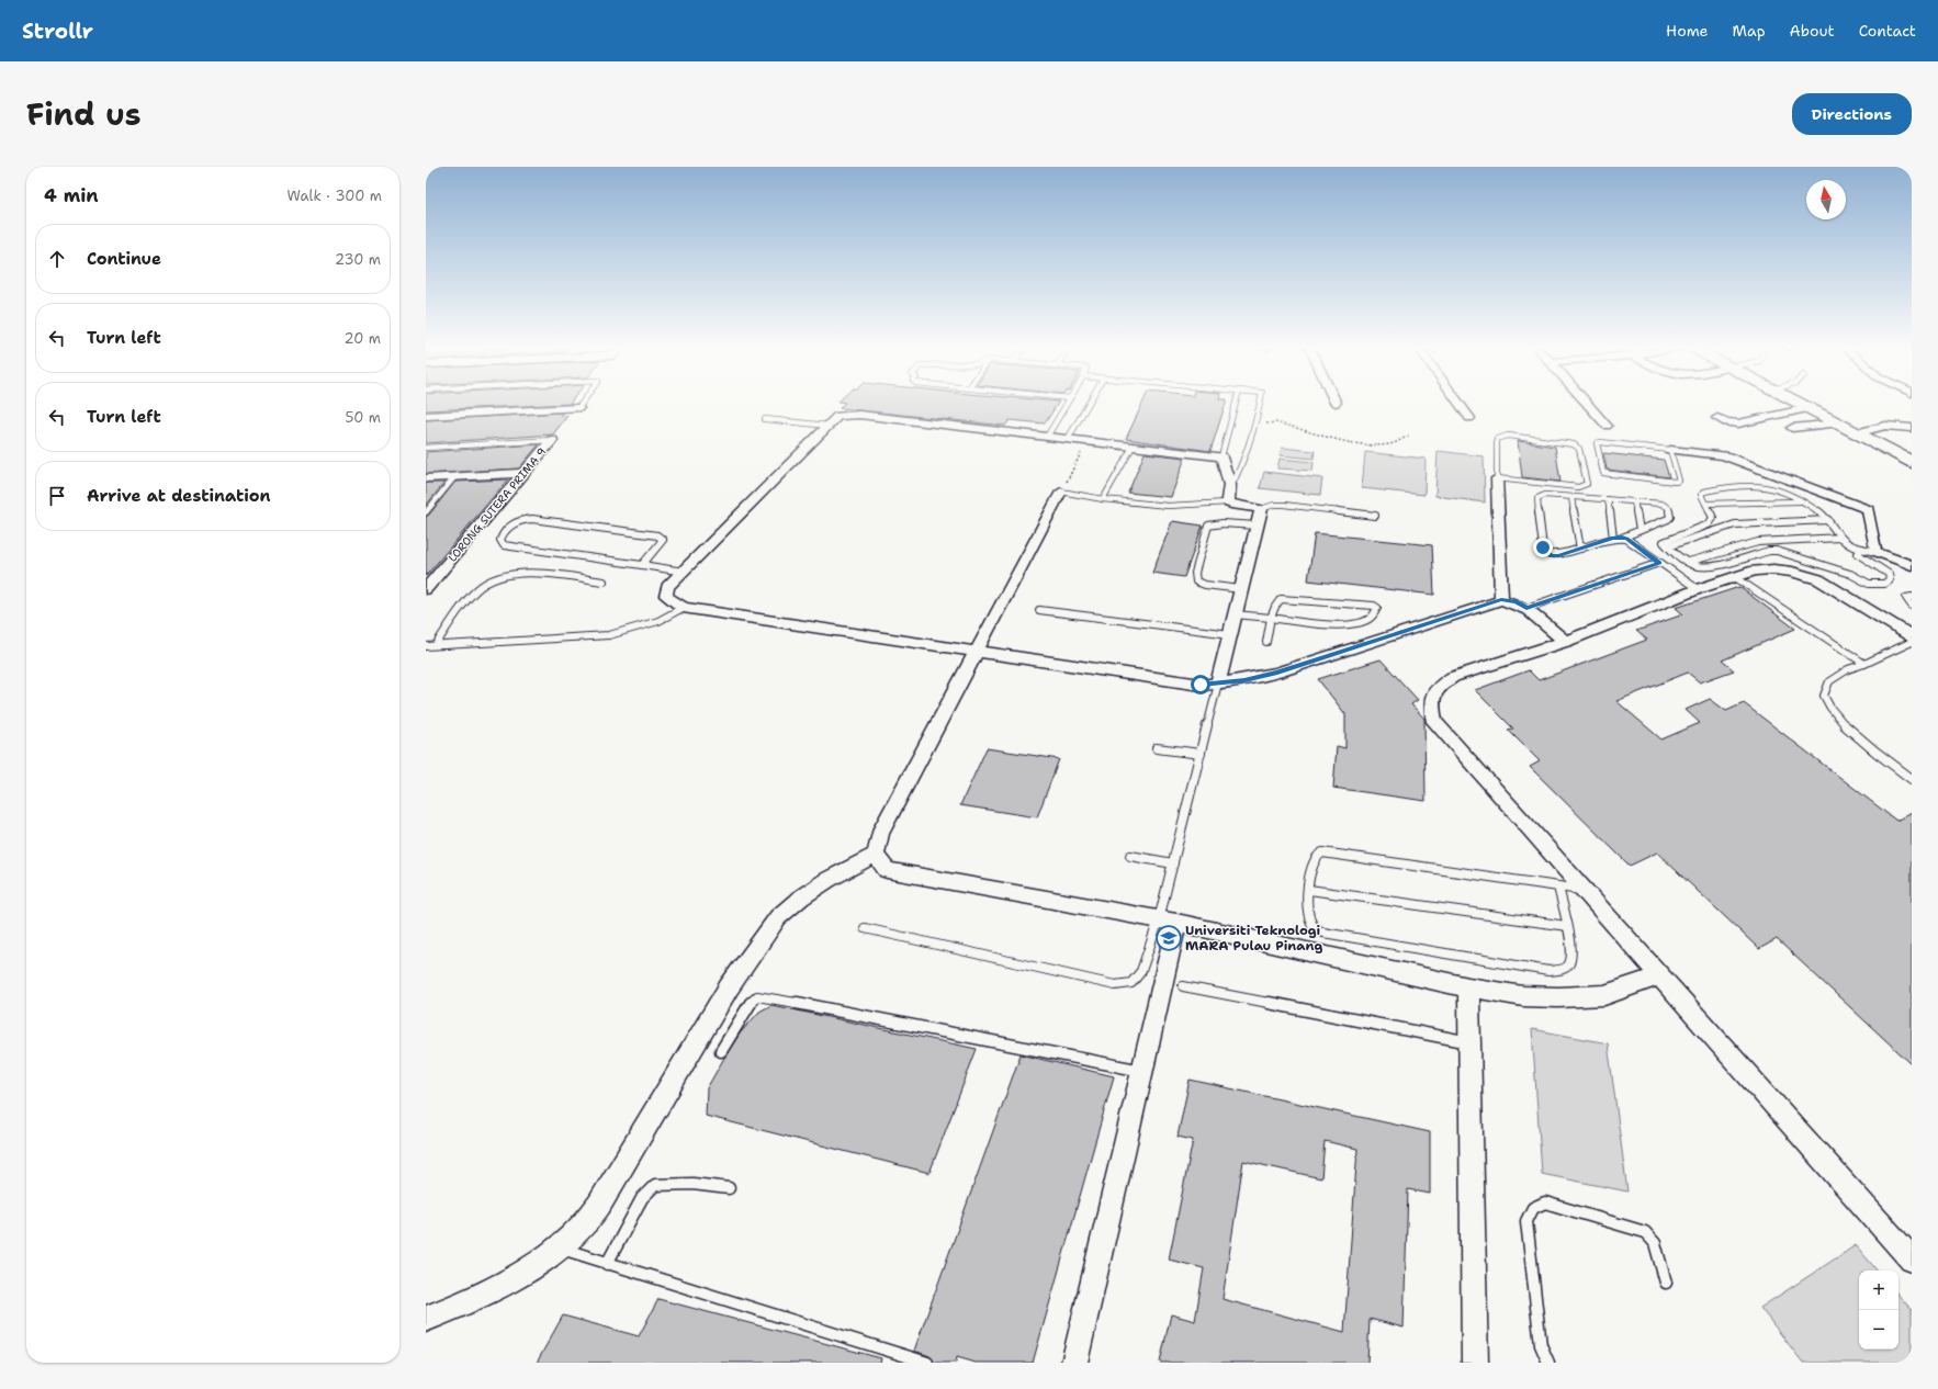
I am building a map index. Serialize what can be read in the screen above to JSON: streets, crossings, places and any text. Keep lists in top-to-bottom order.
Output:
{
  "streets": {
    "street": ["LORONG SUTERA PRIMA 9"]
  },
  "places": {
    "school or university": ["Universiti Teknologi MARA Pulau Pinang"]
  },
  "north": "top",
  "page": {
    "header": "Strollr",
    "nav": [
      "Home",
      "Map",
      "About",
      "Contact"
    ],
    "title": "Find us",
    "buttons": "Directions",
    "heading": ["4 min", "Walk · 300 m"],
    "list": [
      ["Continue", "230 m"],
      ["Turn left", "20 m"],
      ["Turn left", "50 m"],
      "Arrive at destination"
    ],
    "map_buttons": ["+", "−"]
  }
}
